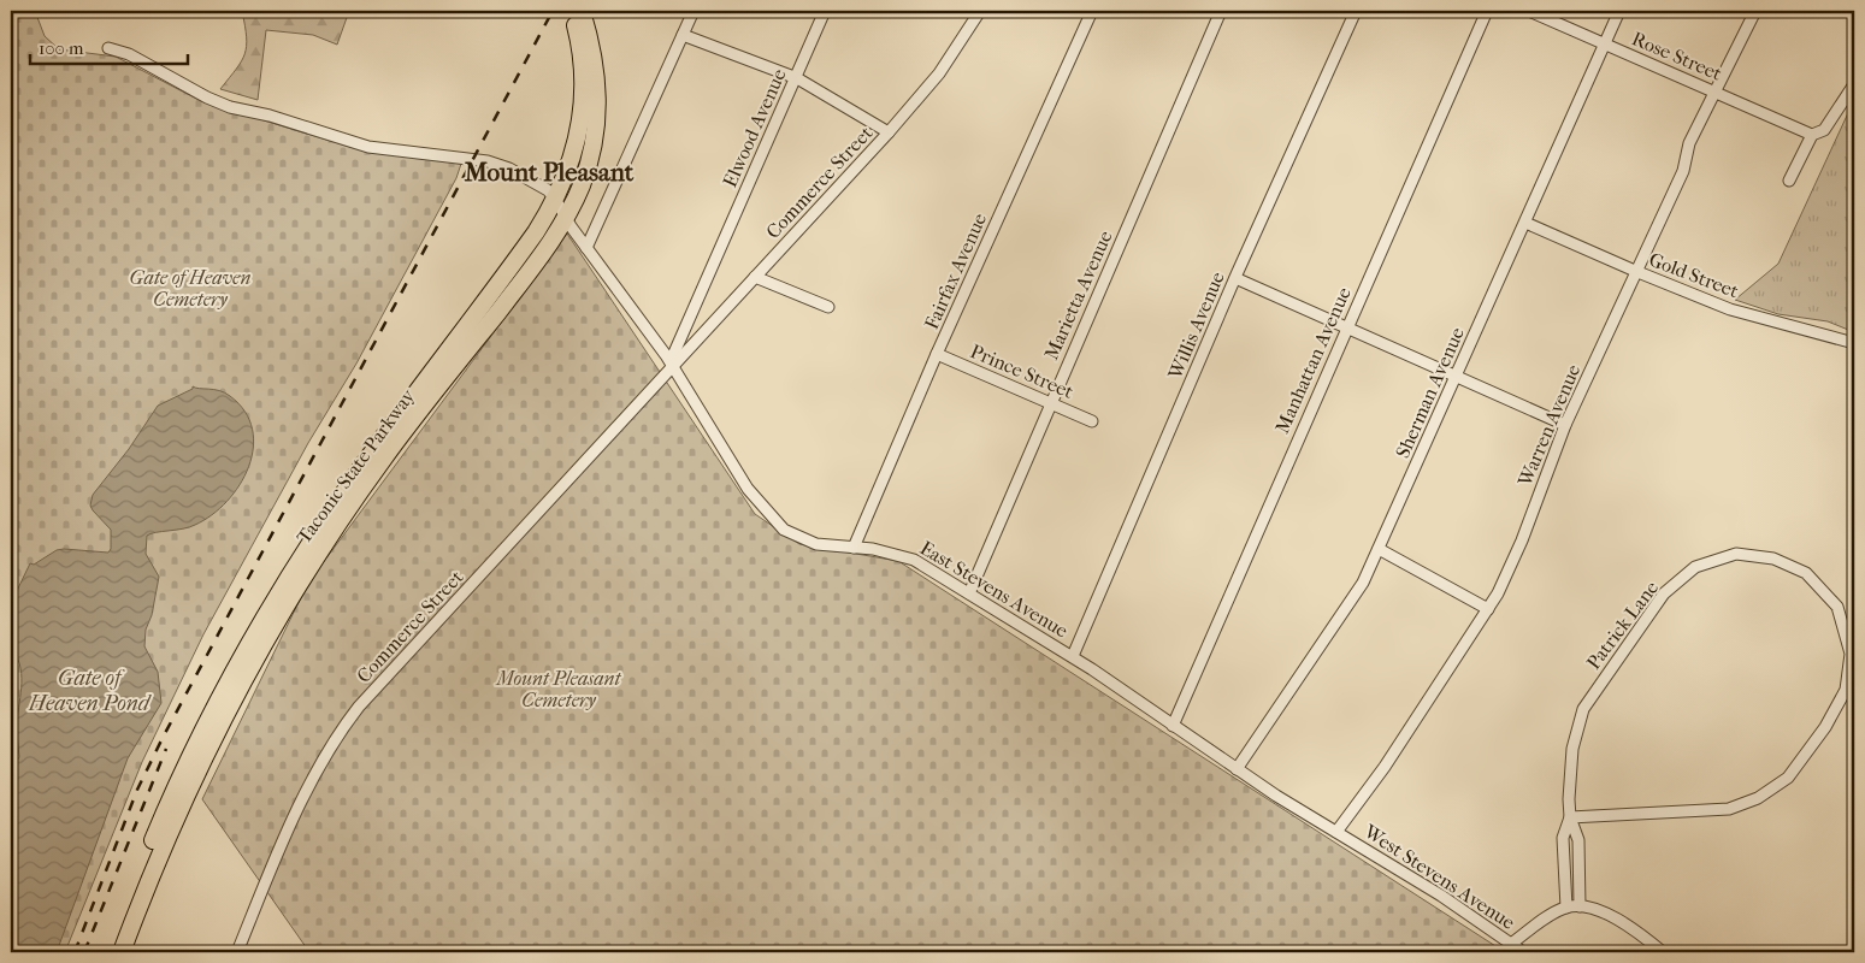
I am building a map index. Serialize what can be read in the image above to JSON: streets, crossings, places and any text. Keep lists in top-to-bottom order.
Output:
{
  "streets": {
    "highway": ["Taconic State Parkway"],
    "street": [
      "Rose Street",
      "Elwood Avenue",
      "Commerce Street",
      "Fairfax Avenue",
      "Gold Street",
      "Marietta Avenue",
      "Willis Avenue",
      "Manhattan Avenue",
      "Prince Street",
      "Sherman Avenue",
      "Warren Avenue",
      "East Stevens Avenue",
      "Patrick Lane",
      "West Stevens Avenue"
    ]
  },
  "crossings": [
    ["Rose Street", "Sherman Avenue"],
    ["Rose Street", "Warren Avenue"],
    ["Elwood Avenue", "Commerce Street"],
    ["Elwood Avenue", "East Stevens Avenue"],
    ["Commerce Street", "East Stevens Avenue"],
    ["Fairfax Avenue", "Prince Street"],
    ["Fairfax Avenue", "East Stevens Avenue"],
    ["Gold Street", "Sherman Avenue"],
    ["Gold Street", "Warren Avenue"],
    ["Marietta Avenue", "Prince Street"],
    ["Marietta Avenue", "East Stevens Avenue"],
    ["Willis Avenue", "East Stevens Avenue"],
    ["Manhattan Avenue", "East Stevens Avenue"],
    ["Sherman Avenue", "East Stevens Avenue"],
    ["Warren Avenue", "East Stevens Avenue"],
    ["Warren Avenue", "West Stevens Avenue"],
    ["Taconic State Parkway", "East Stevens Avenue"],
    ["East Stevens Avenue", "West Stevens Avenue"]
  ],
  "districts": ["Mount Pleasant"],
  "water": ["Gate of Heaven Pond"],
  "parks": ["Gate of Heaven Cemetery", "Mount Pleasant Cemetery"],
  "scale_bar": "100 m"
}
